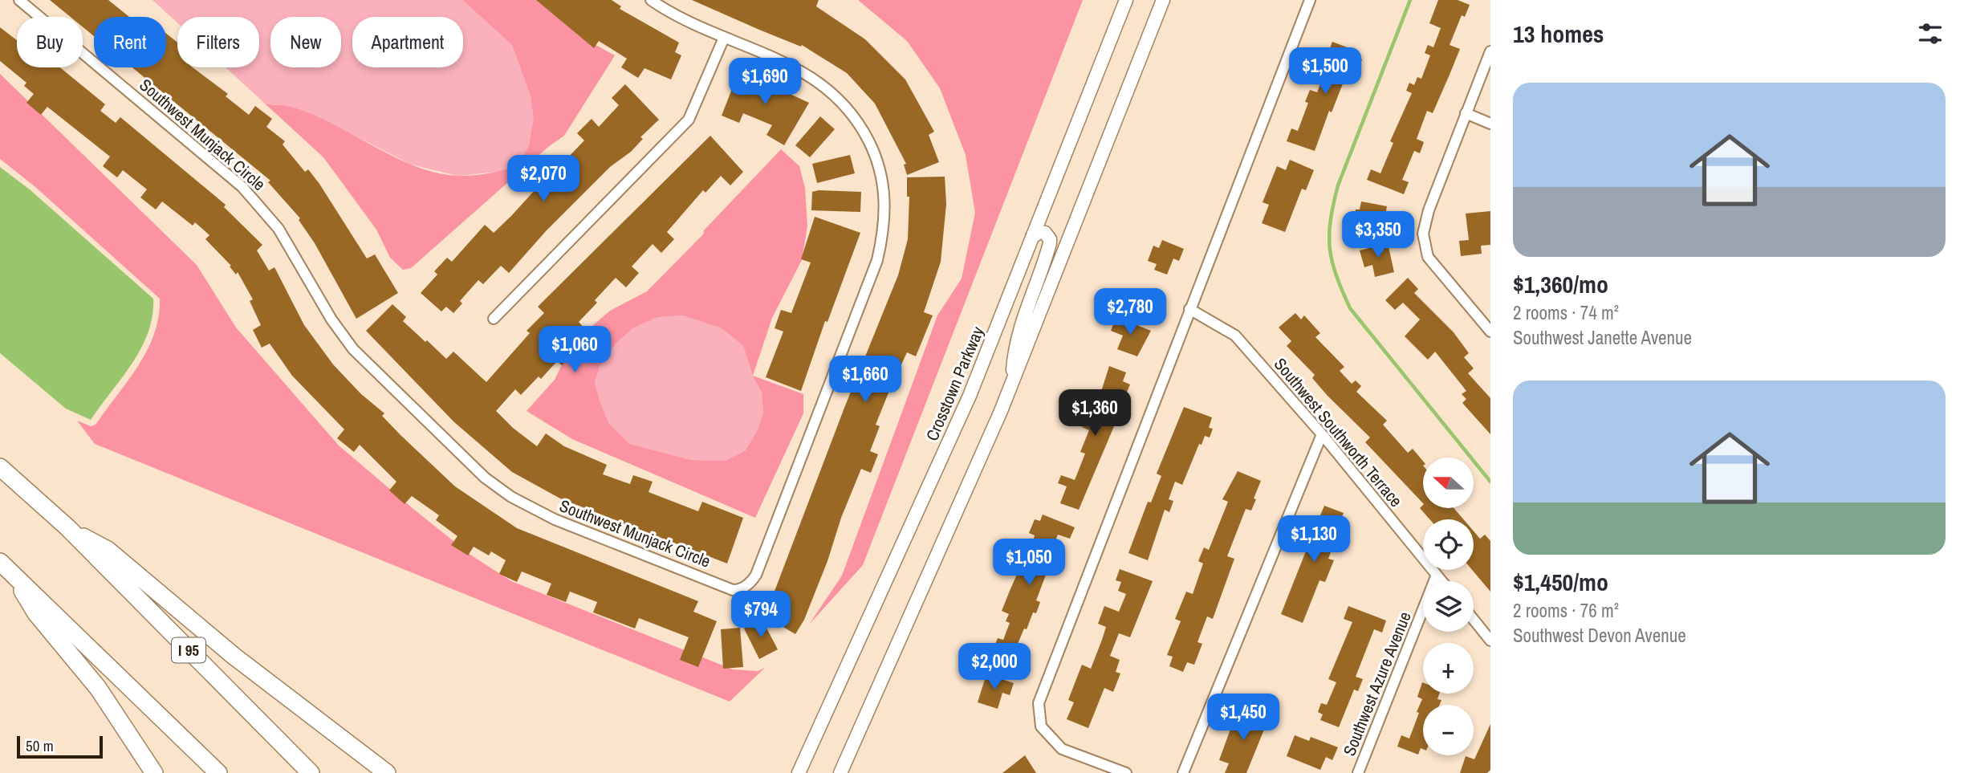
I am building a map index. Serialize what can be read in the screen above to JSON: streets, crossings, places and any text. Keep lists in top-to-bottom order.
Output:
{
  "streets": {
    "highway": ["I 95"],
    "main road": ["Crosstown Parkway"],
    "street": ["Southwest Munjack Circle", "Southwest Southworth Terrace", "Southwest Azure Avenue"]
  },
  "crossings": [
    ["Southwest Southworth Terrace", "Southwest Azure Avenue"]
  ],
  "scale_bar": "50 m",
  "north": "left",
  "page": {
    "heading": "13 homes",
    "chip": [
      "Buy",
      "Rent",
      "Filters",
      "New",
      "Apartment"
    ],
    "price": [
      "$1,500",
      "$1,690",
      "$2,070",
      "$3,350",
      "$2,780",
      "$1,060",
      "$1,660",
      "$1,360",
      "$1,130",
      "$1,050",
      "$794",
      "$2,000",
      "$1,450"
    ],
    "list": [
      {
        "name": "$1,360/mo",
        "note": "2 rooms · 74 m² · Southwest Janette Avenue"
      },
      {
        "name": "$1,450/mo",
        "note": "2 rooms · 76 m² · Southwest Devon Avenue"
      }
    ],
    "map_buttons": ["+", "−"],
    "scale": "50 m"
  }
}
